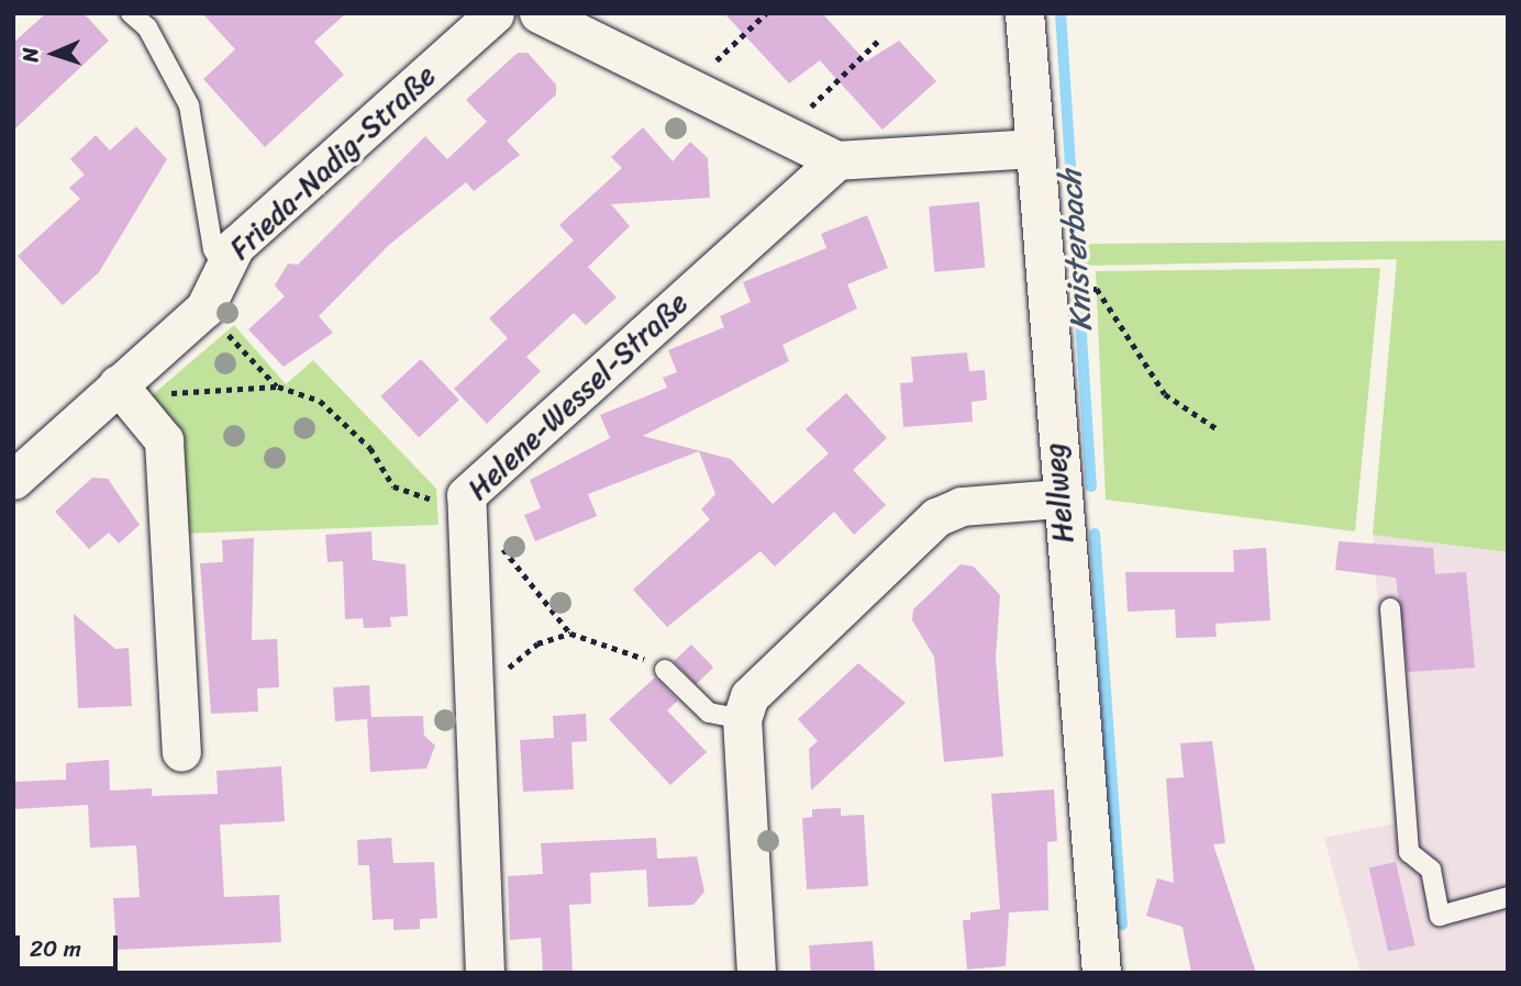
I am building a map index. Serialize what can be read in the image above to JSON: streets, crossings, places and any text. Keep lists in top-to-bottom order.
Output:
{
  "streets": {
    "street": ["Frieda-Nadig-Straße", "Helene-Wessel-Straße", "Hellweg"]
  },
  "water": ["Knisterbach"],
  "scale_bar": "20 m",
  "north": "left"
}
